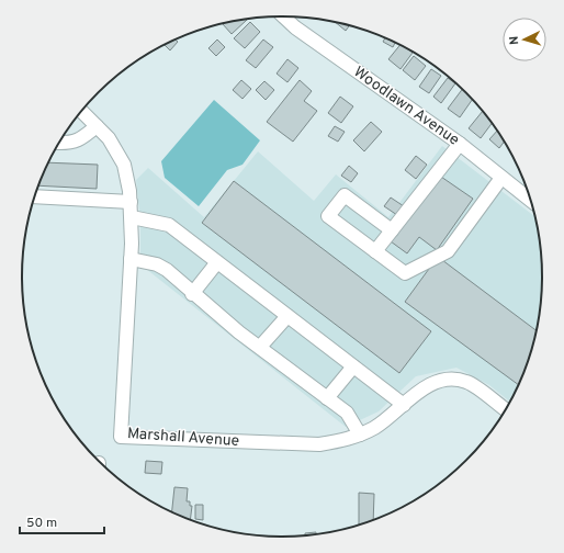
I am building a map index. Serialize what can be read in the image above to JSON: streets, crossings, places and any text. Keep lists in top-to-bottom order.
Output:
{
  "streets": {
    "street": ["Woodlawn Avenue", "Marshall Avenue"]
  },
  "scale_bar": "50 m",
  "north": "left"
}
